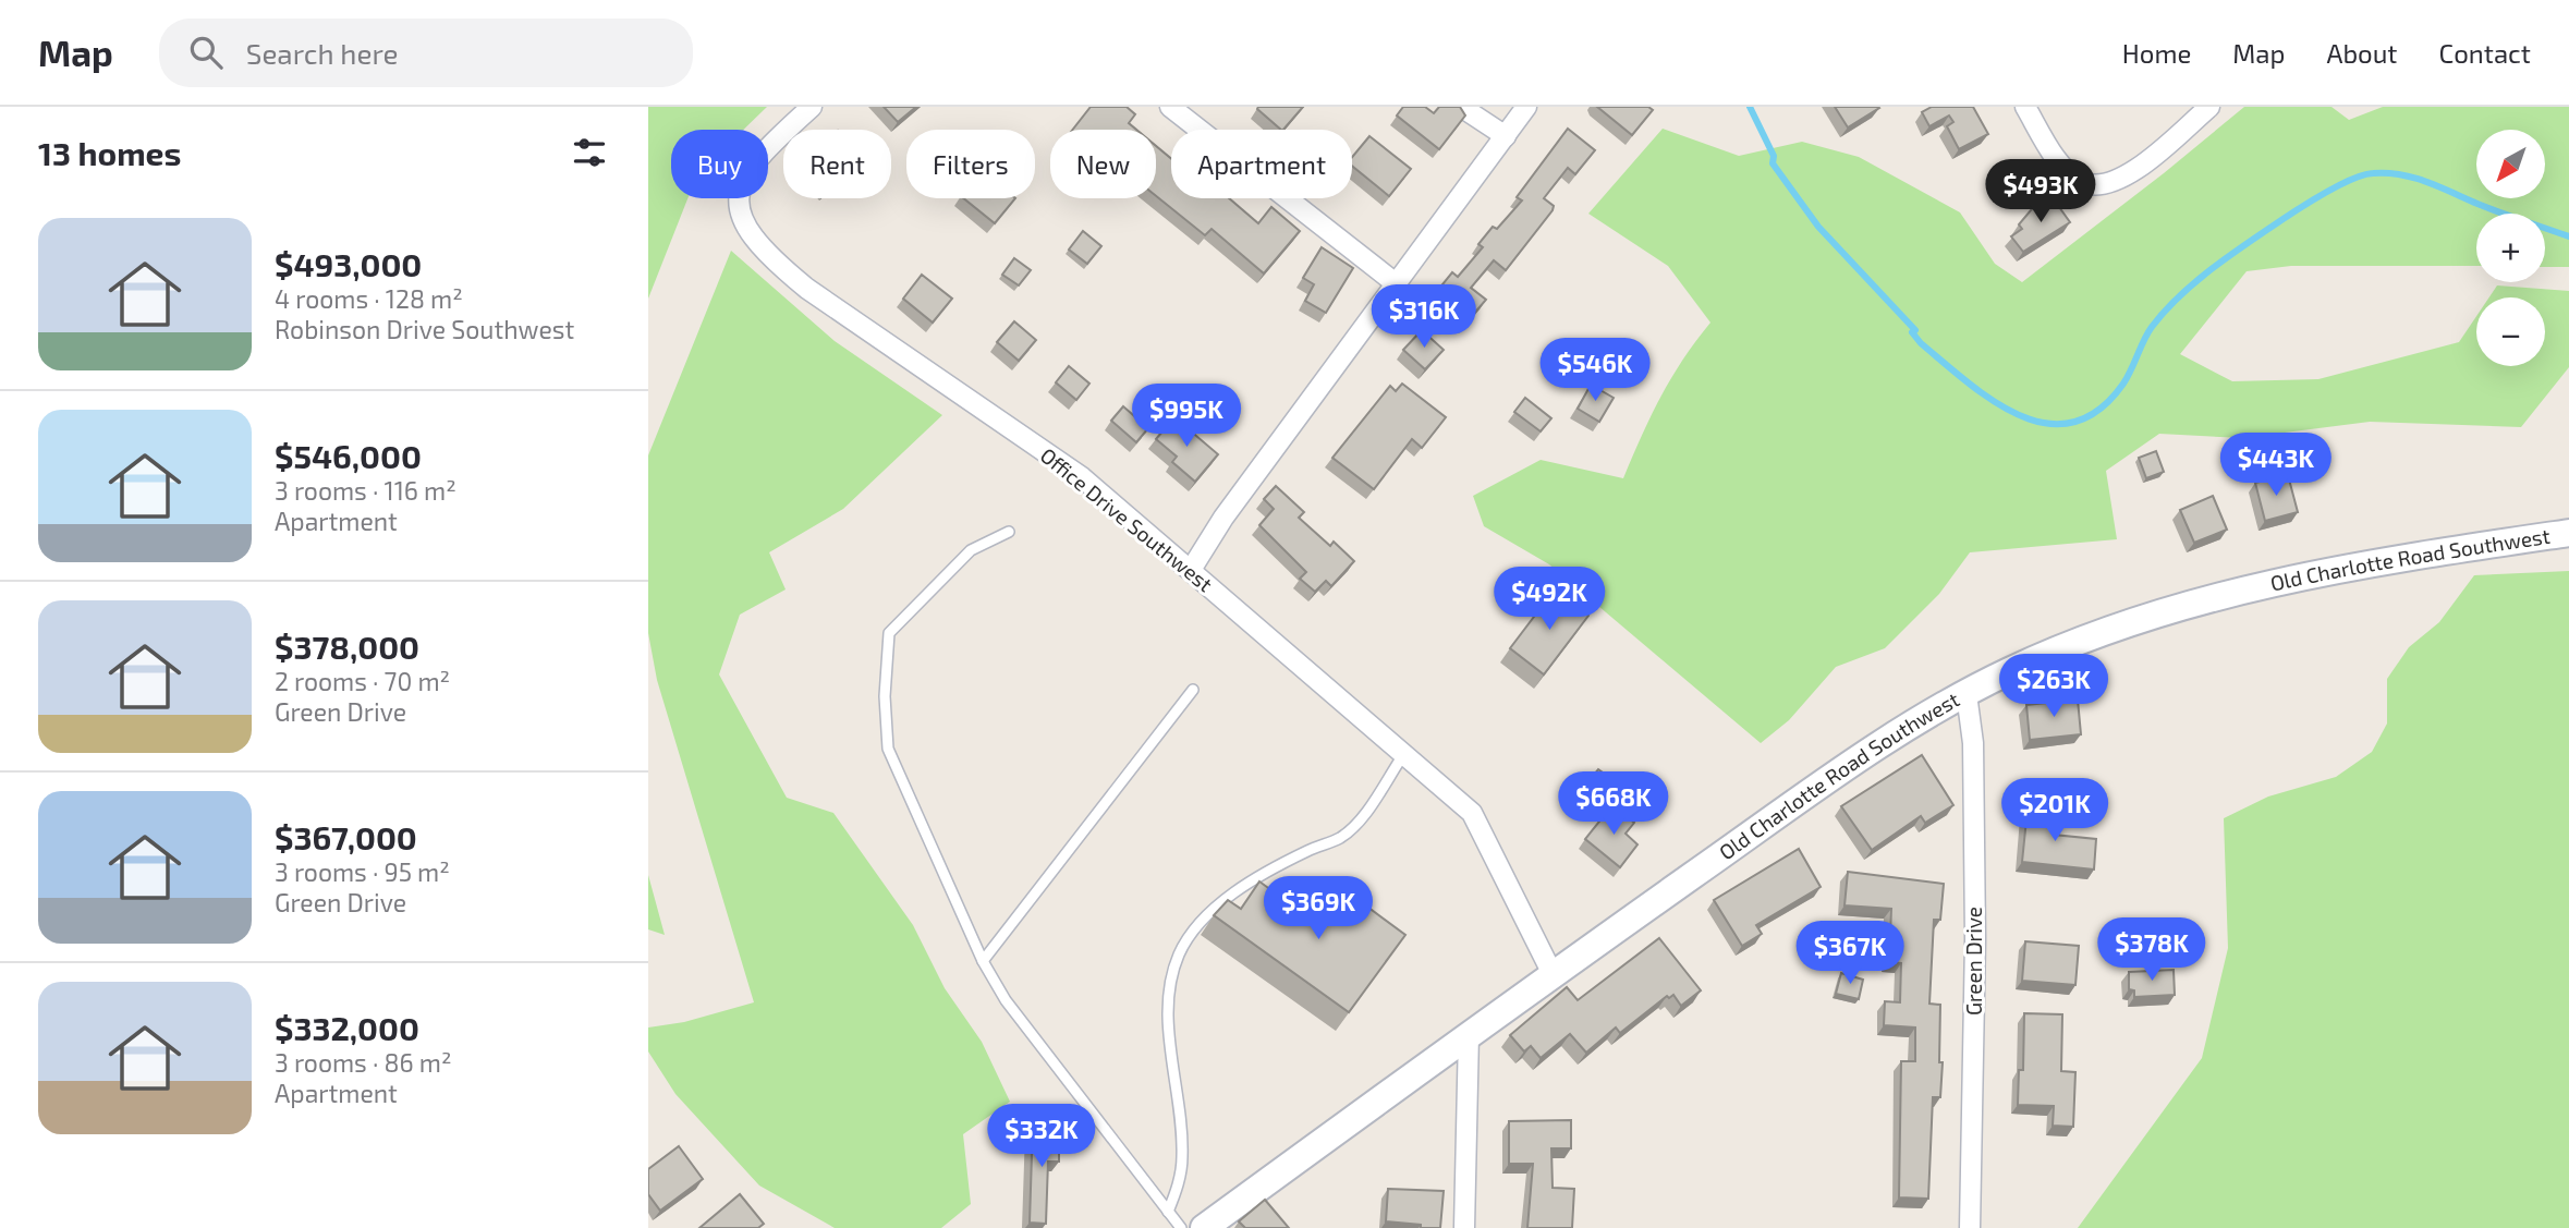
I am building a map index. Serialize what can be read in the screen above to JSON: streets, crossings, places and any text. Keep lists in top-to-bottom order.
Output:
{
  "streets": {
    "street": ["Office Drive Southwest", "Old Charlotte Road Southwest", "Green Drive"]
  },
  "crossings": [
    ["Office Drive Southwest", "Old Charlotte Road Southwest"],
    ["Old Charlotte Road Southwest", "Green Drive"]
  ],
  "north": "bottom left",
  "page": {
    "header": "Map",
    "search": "Search here",
    "nav": [
      "Home",
      "Map",
      "About",
      "Contact"
    ],
    "heading": "13 homes",
    "map_buttons": ["+", "−"],
    "chip": [
      "Buy",
      "Rent",
      "Filters",
      "New",
      "Apartment"
    ],
    "price": [
      "$493K",
      "$316K",
      "$546K",
      "$995K",
      "$443K",
      "$492K",
      "$263K",
      "$668K",
      "$201K",
      "$369K",
      "$378K",
      "$367K",
      "$332K"
    ],
    "list": [
      {
        "name": "$493,000",
        "note": "4 rooms · 128 m² · Robinson Drive Southwest"
      },
      {
        "name": "$546,000",
        "note": "3 rooms · 116 m² · Apartment"
      },
      {
        "name": "$378,000",
        "note": "2 rooms · 70 m² · Green Drive"
      },
      {
        "name": "$367,000",
        "note": "3 rooms · 95 m² · Green Drive"
      },
      {
        "name": "$332,000",
        "note": "3 rooms · 86 m² · Apartment"
      }
    ]
  }
}
